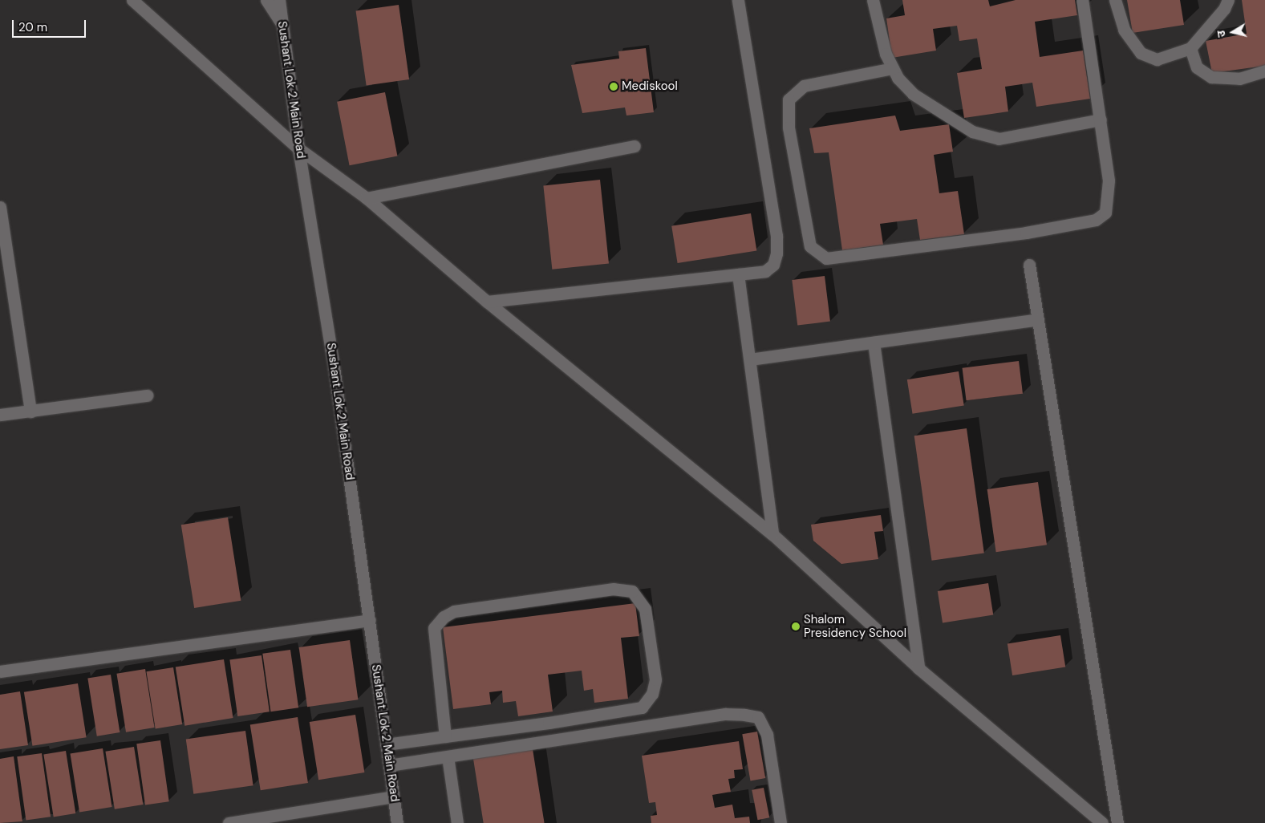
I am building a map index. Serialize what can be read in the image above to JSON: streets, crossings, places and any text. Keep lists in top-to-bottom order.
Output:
{
  "streets": {
    "street": ["Sushant Lok 2 Main Road"]
  },
  "places": ["Mediskool", "Shalom Presidency School"],
  "scale_bar": "20 m",
  "north": "left"
}
